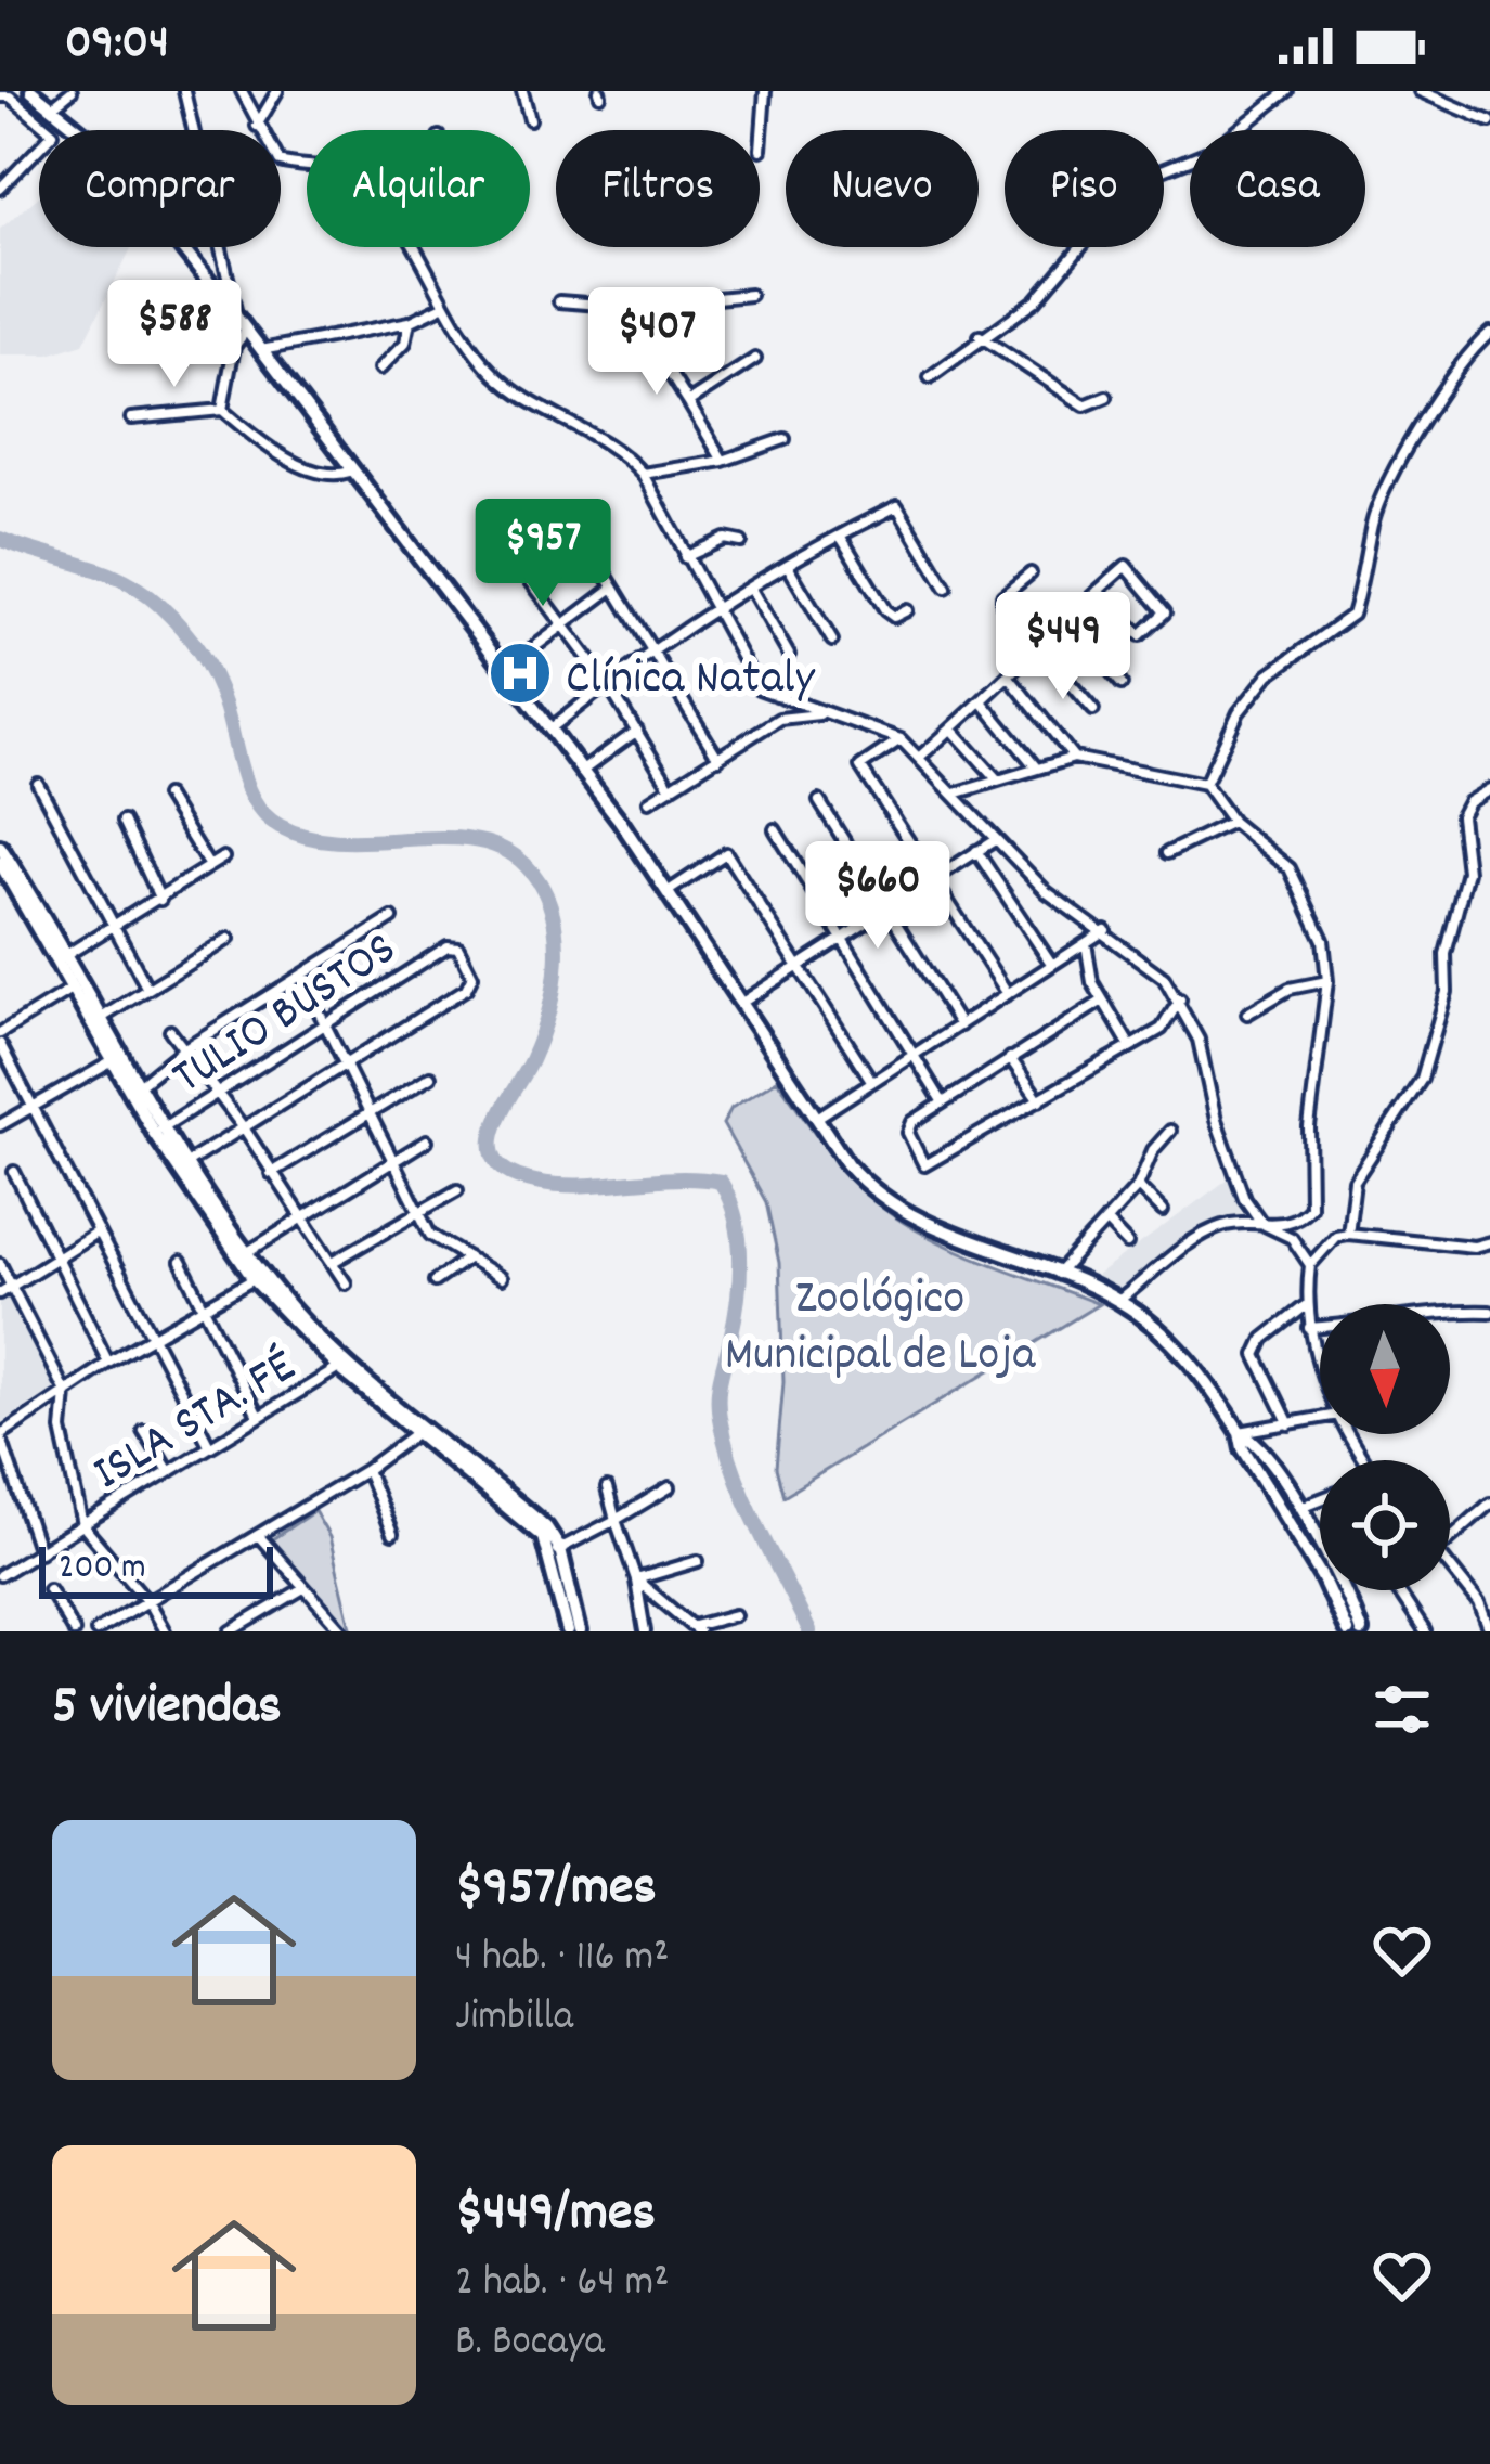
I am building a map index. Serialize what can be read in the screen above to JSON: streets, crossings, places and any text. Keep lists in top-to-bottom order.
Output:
{
  "streets": {
    "street": ["TULIO BUSTOS", "ISLA STA. FÉ"]
  },
  "parks": ["Zoológico Municipal de Loja"],
  "places": {
    "hospital": ["Clínica Nataly"]
  },
  "scale_bar": "200 m",
  "north": "bottom",
  "page": {
    "status": "09:04",
    "chip": [
      "Comprar",
      "Alquilar",
      "Filtros",
      "Nuevo",
      "Piso",
      "Casa"
    ],
    "price": [
      "$588",
      "$407",
      "$957",
      "$449",
      "$660"
    ],
    "scale": "200 m",
    "heading": "5 viviendas",
    "list": [
      {
        "name": "$957/mes",
        "note": "4 hab. · 116 m² · Jimbilla"
      },
      {
        "name": "$449/mes",
        "note": "2 hab. · 64 m² · B. Bocaya"
      }
    ]
  }
}
